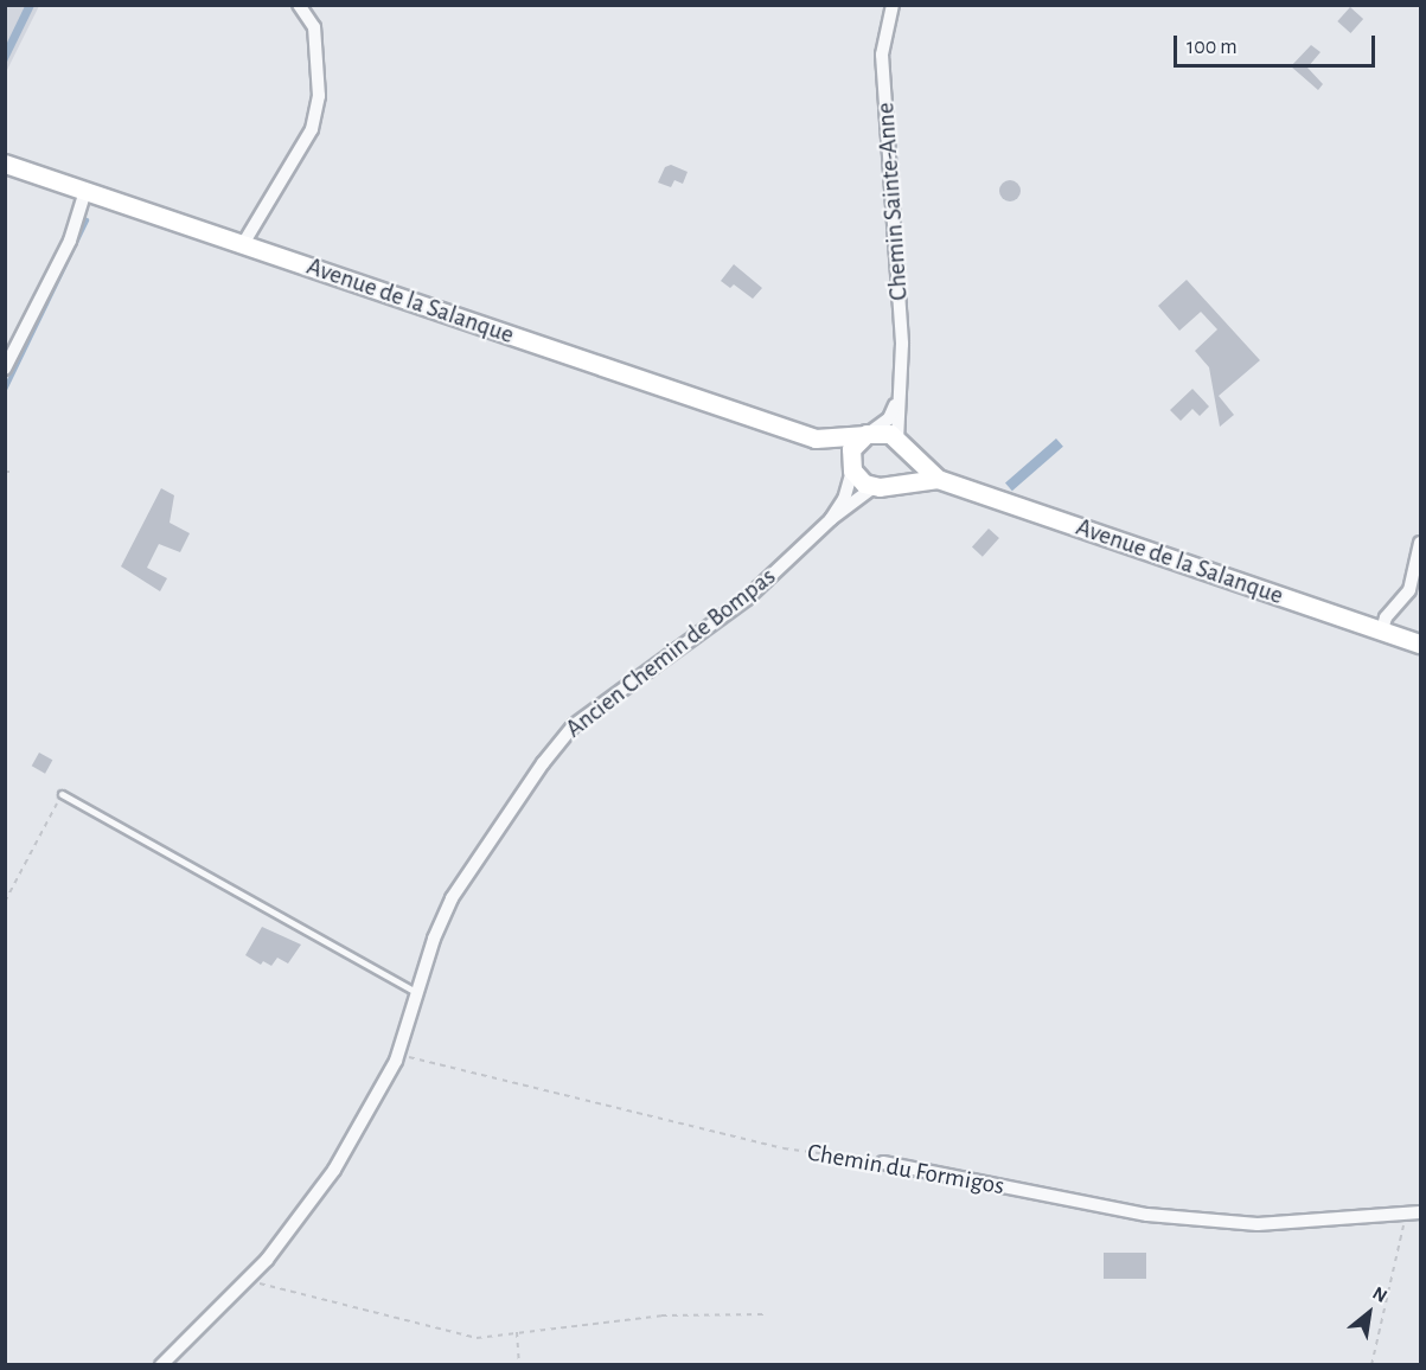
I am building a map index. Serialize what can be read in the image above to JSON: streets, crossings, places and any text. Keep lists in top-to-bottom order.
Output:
{
  "streets": {
    "main road": ["Avenue de la Salanque"],
    "street": ["Chemin Sainte-Anne", "Ancien Chemin de Bompas", "Chemin du Formigos"]
  },
  "crossings": [
    ["Chemin Sainte-Anne", "Avenue de la Salanque"],
    ["Chemin Sainte-Anne", "Ancien Chemin de Bompas"],
    ["Avenue de la Salanque", "Ancien Chemin de Bompas"],
    ["Ancien Chemin de Bompas", "Chemin du Formigos"]
  ],
  "scale_bar": "100 m",
  "north": "top right"
}
